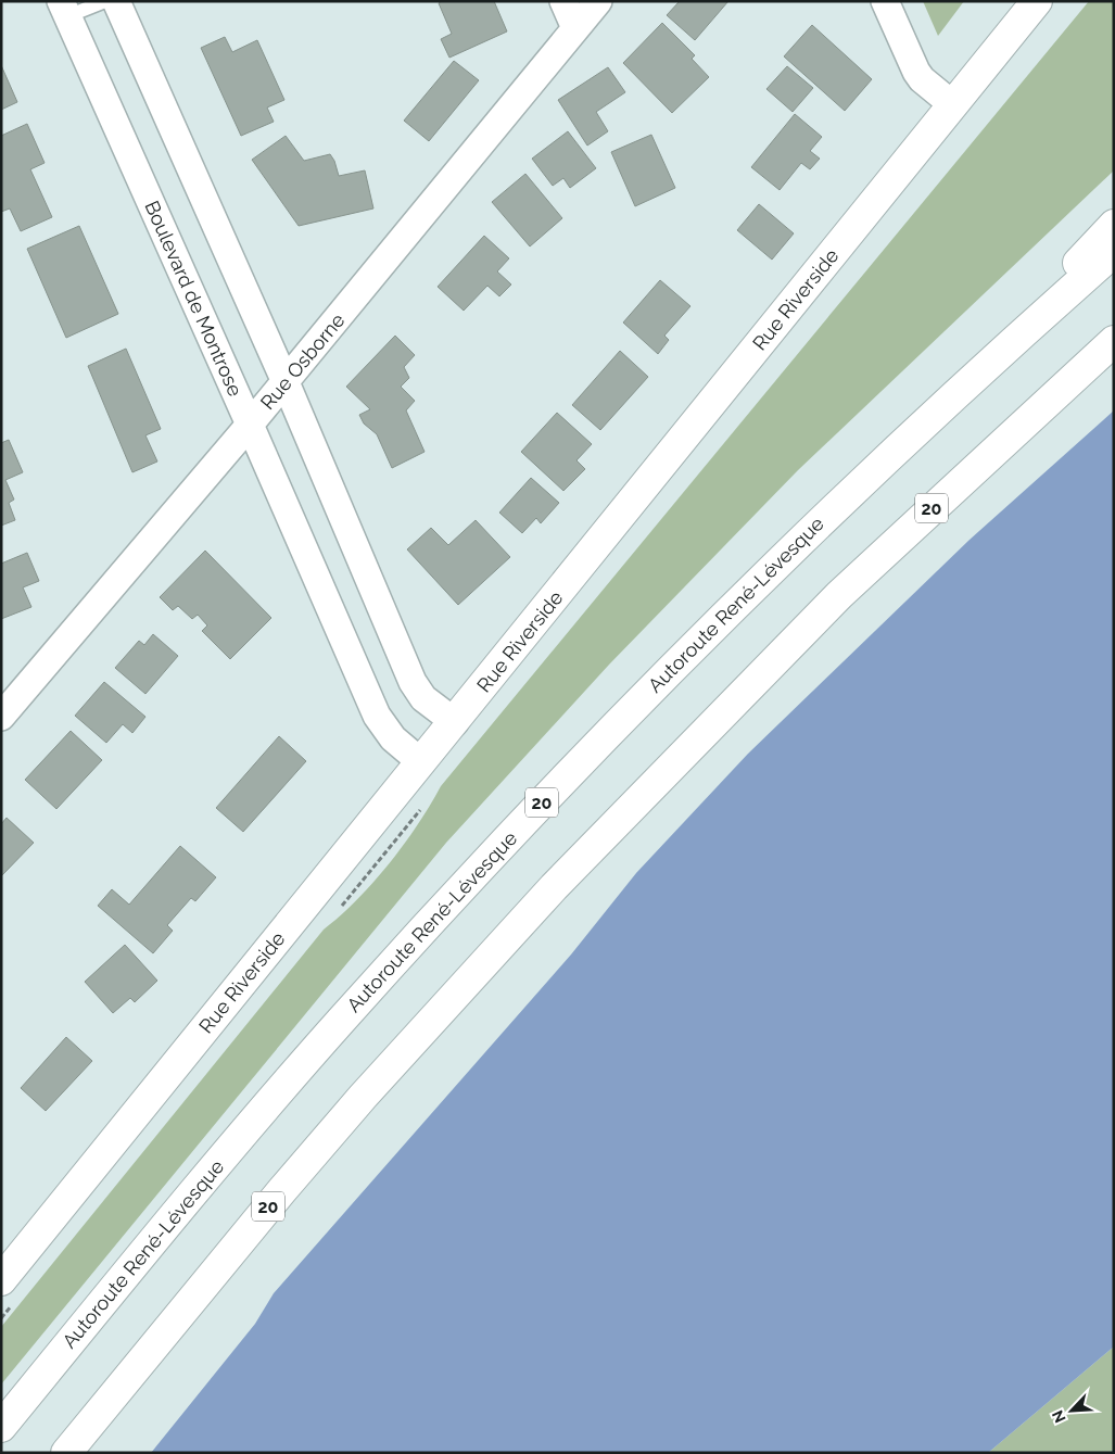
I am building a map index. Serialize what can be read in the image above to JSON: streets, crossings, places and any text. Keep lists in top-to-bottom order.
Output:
{
  "streets": {
    "main road": ["Rue Riverside", "20", "Autoroute René-Lévesque"],
    "street": ["Boulevard de Montrose", "Rue Osborne"]
  },
  "crossings": [
    ["Boulevard de Montrose", "Rue Riverside"],
    ["Boulevard de Montrose", "Rue Osborne"]
  ],
  "north": "bottom left"
}
